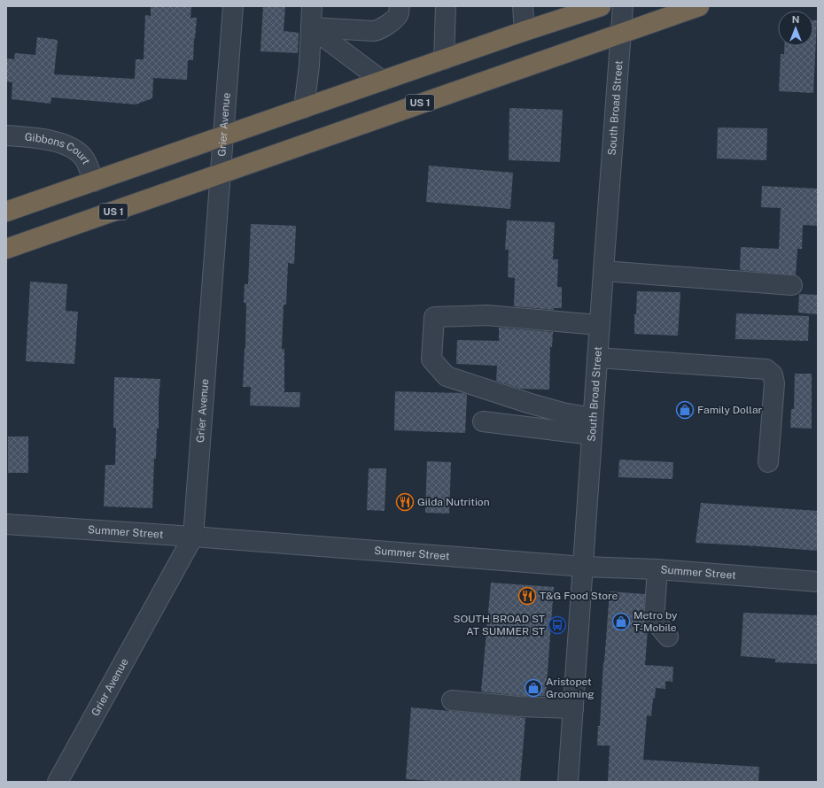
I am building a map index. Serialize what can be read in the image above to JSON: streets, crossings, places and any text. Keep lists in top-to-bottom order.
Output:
{
  "streets": {
    "highway": ["US 1"],
    "street": [
      "South Broad Street",
      "Grier Avenue",
      "Gibbons Court",
      "Summer Street"
    ]
  },
  "crossings": [
    ["US 1", "South Broad Street"],
    ["US 1", "Grier Avenue"],
    ["South Broad Street", "Summer Street"],
    ["Grier Avenue", "Summer Street"]
  ],
  "places": {
    "shop": ["Family Dollar", "Metro by T-Mobile", "Aristopet Grooming"],
    "restaurant": ["Gilda Nutrition", "T&G Food Store"],
    "bus stop": ["SOUTH BROAD ST AT SUMMER ST"]
  },
  "north": "top"
}
